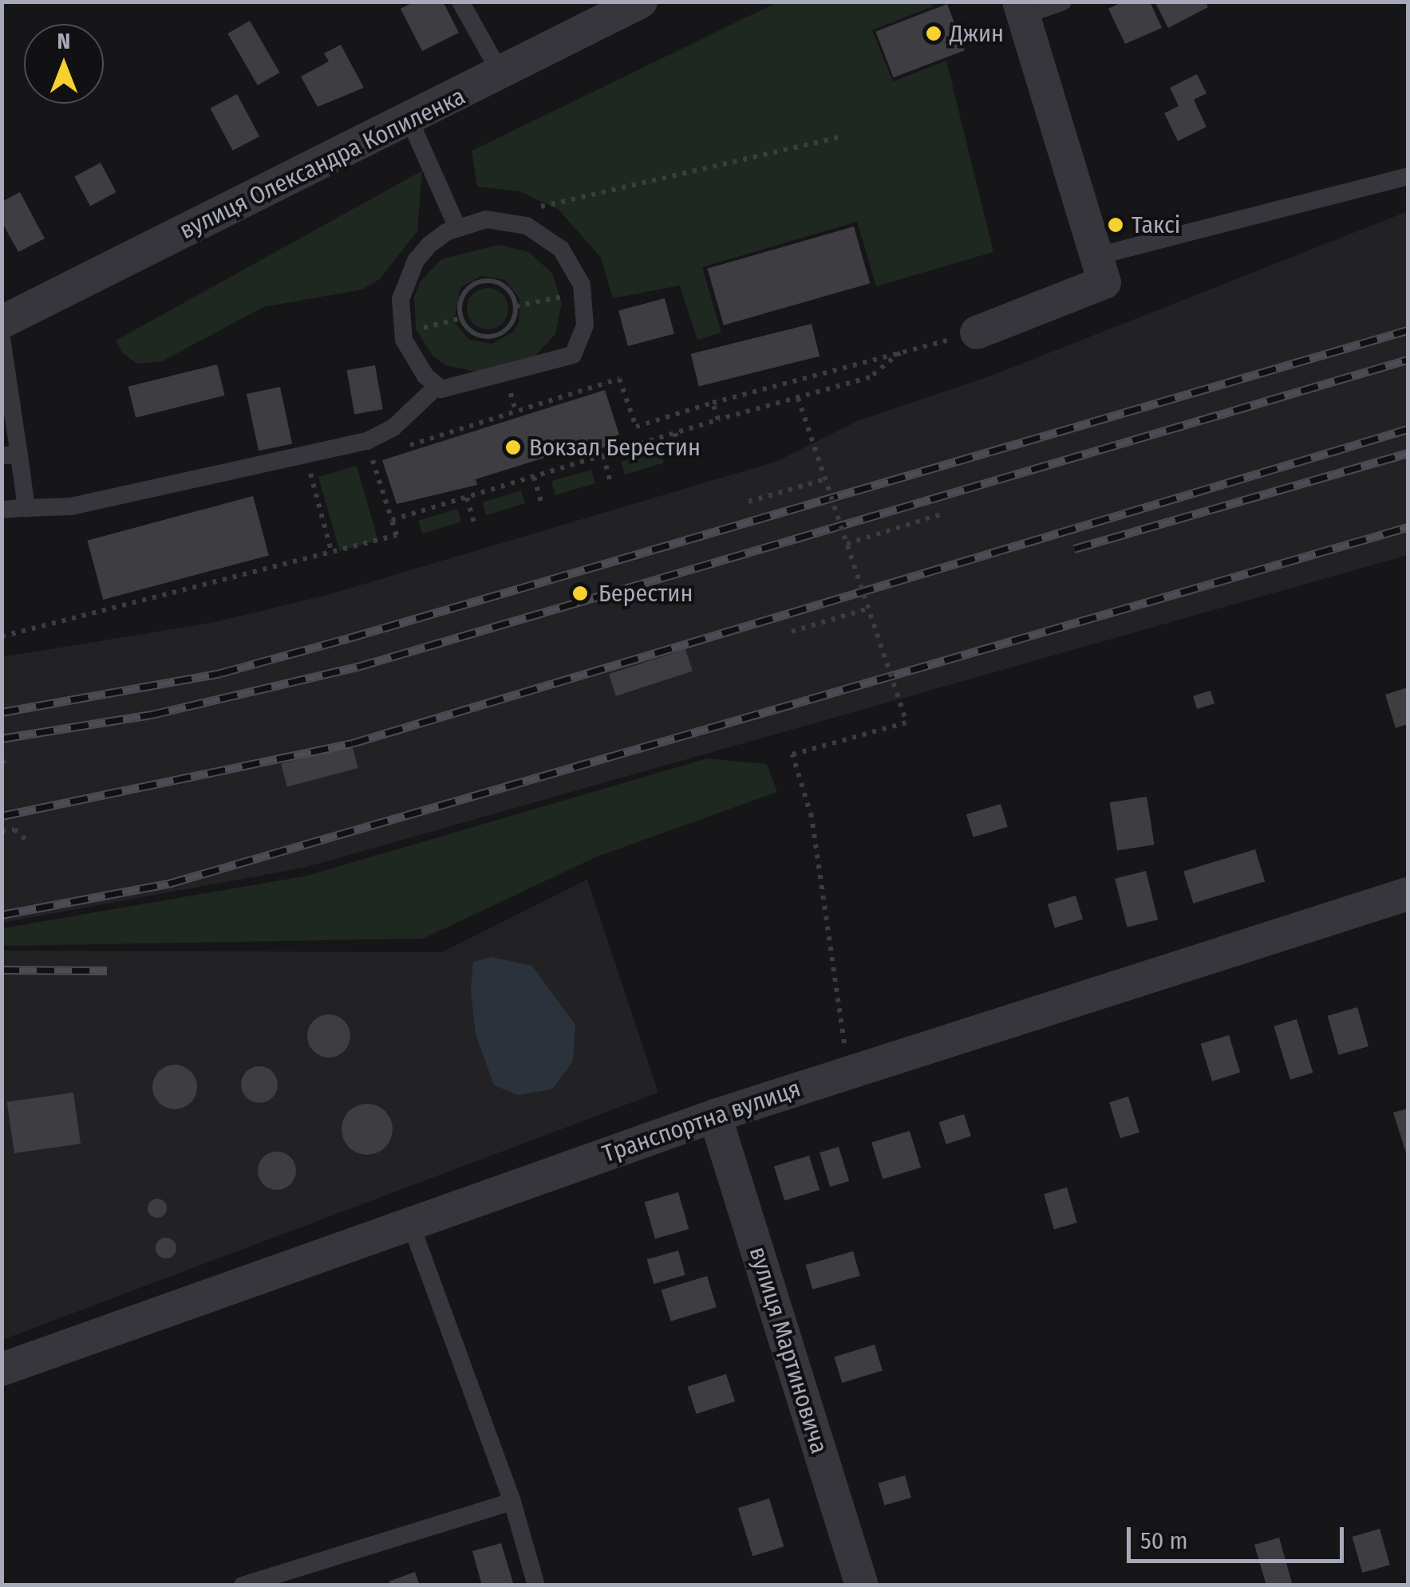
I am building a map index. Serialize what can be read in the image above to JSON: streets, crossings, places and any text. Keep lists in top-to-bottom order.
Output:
{
  "streets": {
    "street": ["вулиця Олександра Копиленка", "Транспортна вулиця", "вулиця Мартиновича"]
  },
  "crossings": [
    ["Транспортна вулиця", "вулиця Мартиновича"]
  ],
  "places": [
    "Джин",
    "Таксі",
    "Вокзал Берестин",
    "Берестин"
  ],
  "scale_bar": "50 m",
  "north": "top"
}
